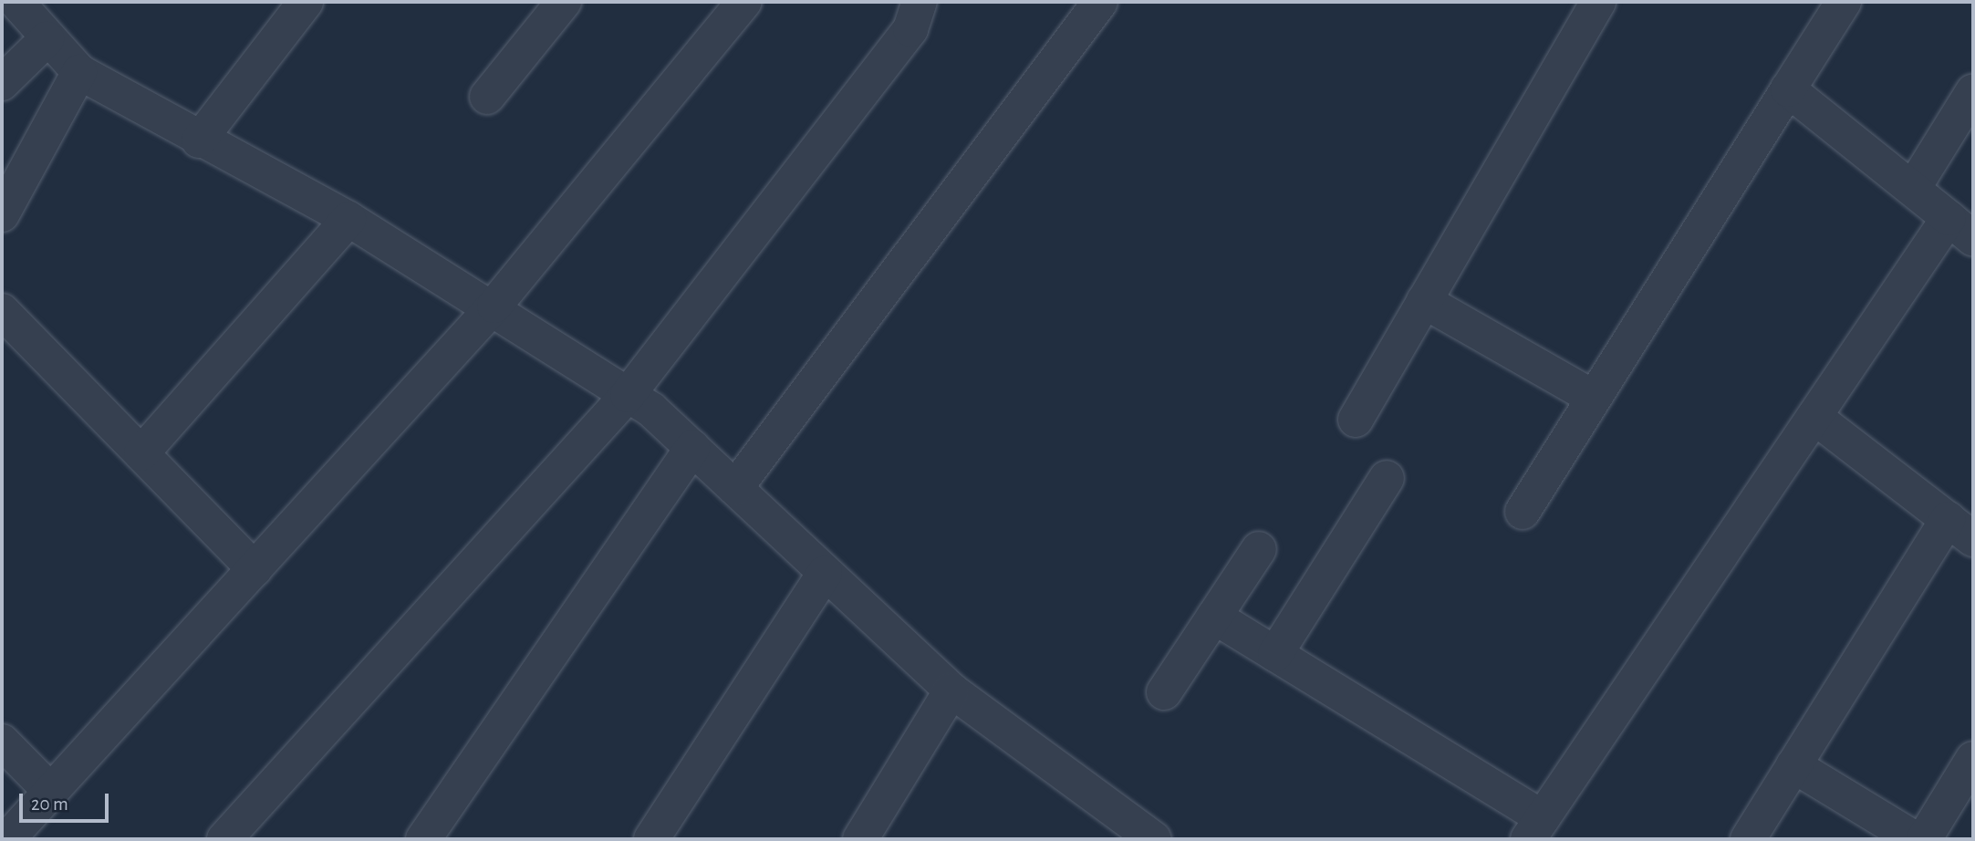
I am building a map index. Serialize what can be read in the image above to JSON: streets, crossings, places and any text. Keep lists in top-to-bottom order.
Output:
{
  "scale_bar": "20 m"
}
